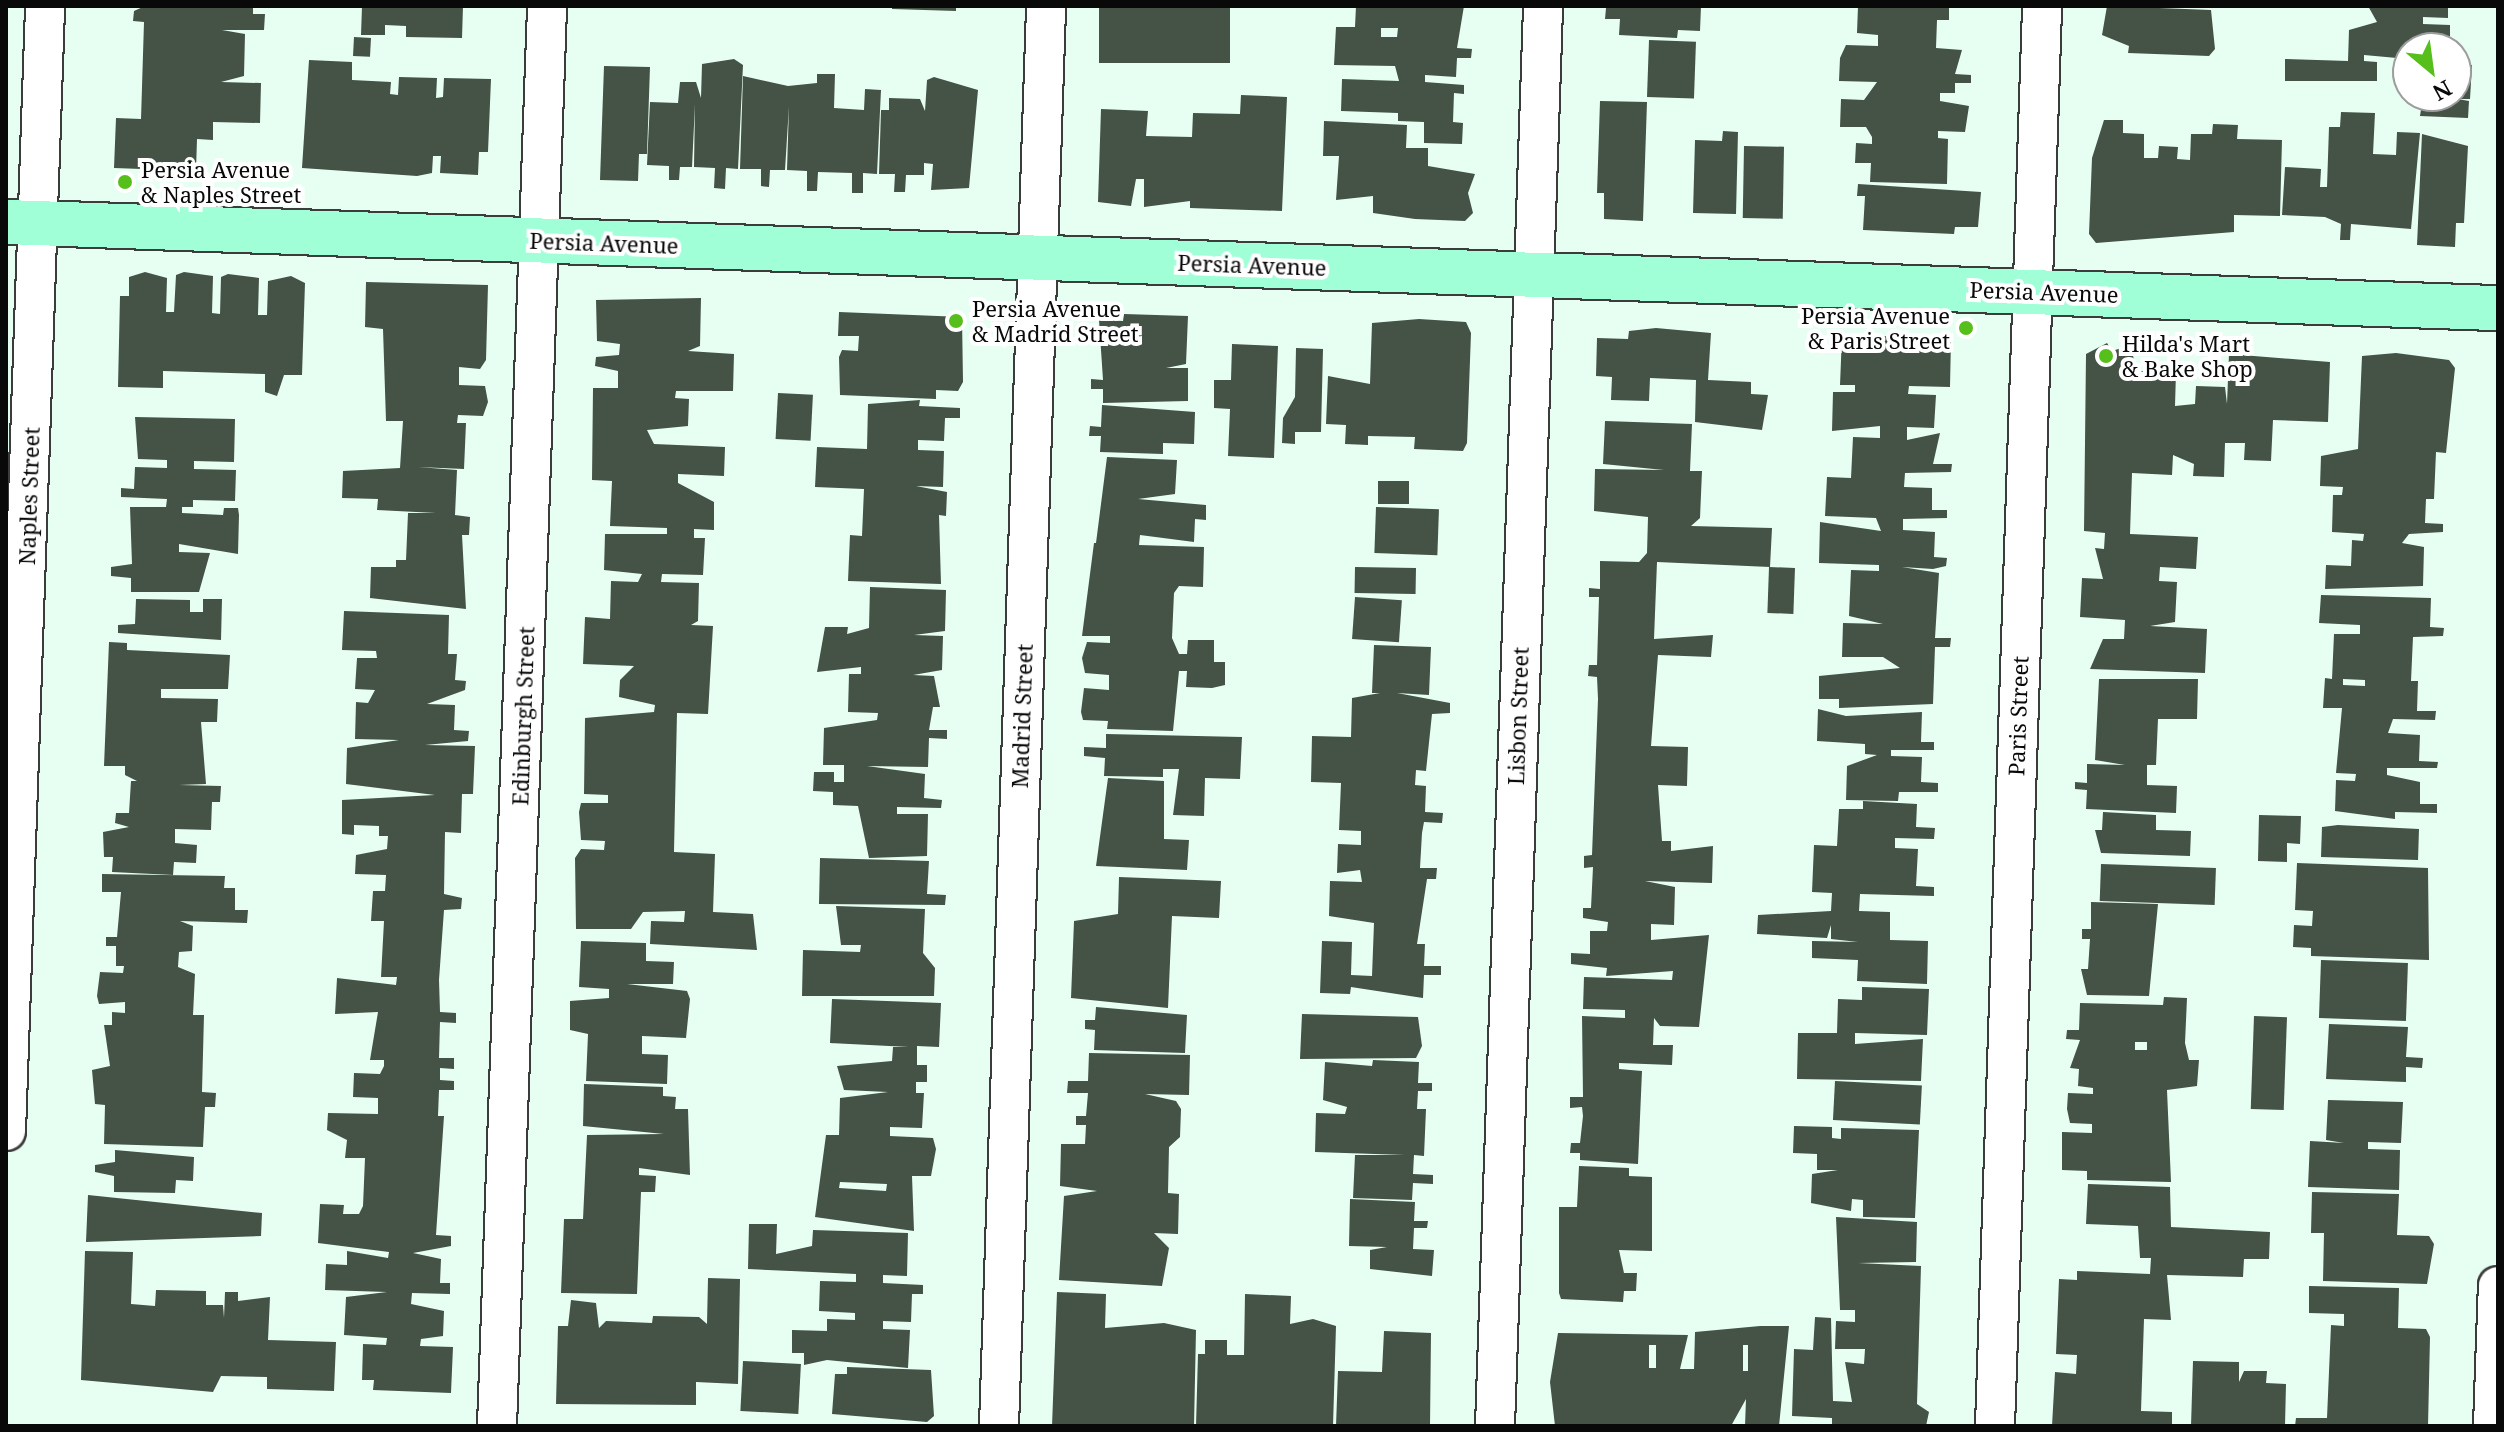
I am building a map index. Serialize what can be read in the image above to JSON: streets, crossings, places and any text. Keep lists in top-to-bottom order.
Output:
{
  "streets": {
    "street": [
      "Persia Avenue",
      "Naples Street",
      "Edinburgh Street",
      "Madrid Street",
      "Lisbon Street",
      "Paris Street"
    ]
  },
  "crossings": [
    ["Persia Avenue", "Naples Street"],
    ["Persia Avenue", "Edinburgh Street"],
    ["Persia Avenue", "Madrid Street"],
    ["Persia Avenue", "Lisbon Street"],
    ["Persia Avenue", "Paris Street"]
  ],
  "places": [
    "Persia Avenue & Naples Street",
    "Persia Avenue & Madrid Street",
    "Persia Avenue & Paris Street",
    "Hilda's Mart & Bake Shop"
  ],
  "north": "bottom right"
}
